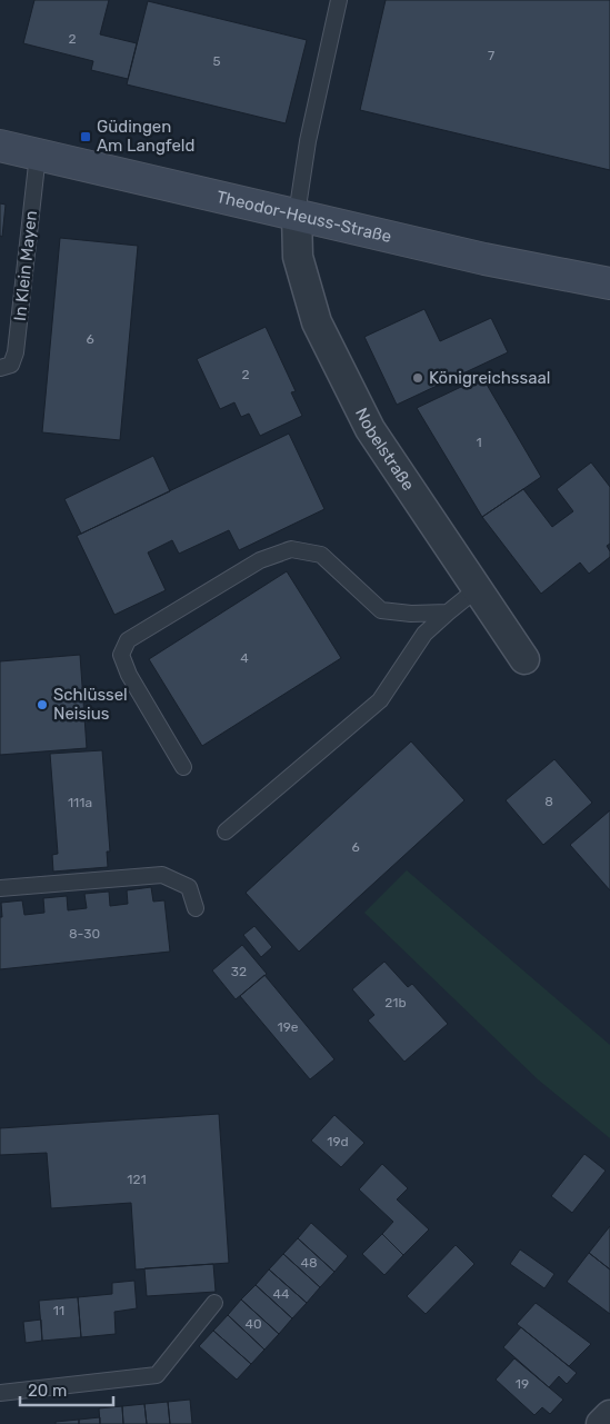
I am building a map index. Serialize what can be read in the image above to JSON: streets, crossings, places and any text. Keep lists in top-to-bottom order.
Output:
{
  "streets": {
    "street": ["Theodor-Heuss-Straße", "Nobelstraße"],
    "lane": ["In Klein Mayen"]
  },
  "crossings": [
    ["Theodor-Heuss-Straße", "In Klein Mayen"],
    ["Theodor-Heuss-Straße", "Nobelstraße"]
  ],
  "places": {
    "transit": ["Güdingen Am Langfeld"],
    "other": ["Königreichssaal", "Schlüssel Neisius"]
  },
  "house_numbers": [
    "2",
    "7",
    "5",
    "6",
    "2",
    "1",
    "4",
    "8",
    "111a",
    "6",
    "8-30",
    "32",
    "21b",
    "19e",
    "19d",
    "121",
    "48",
    "44",
    "11",
    "40",
    "19"
  ],
  "scale_bar": "20 m"
}
